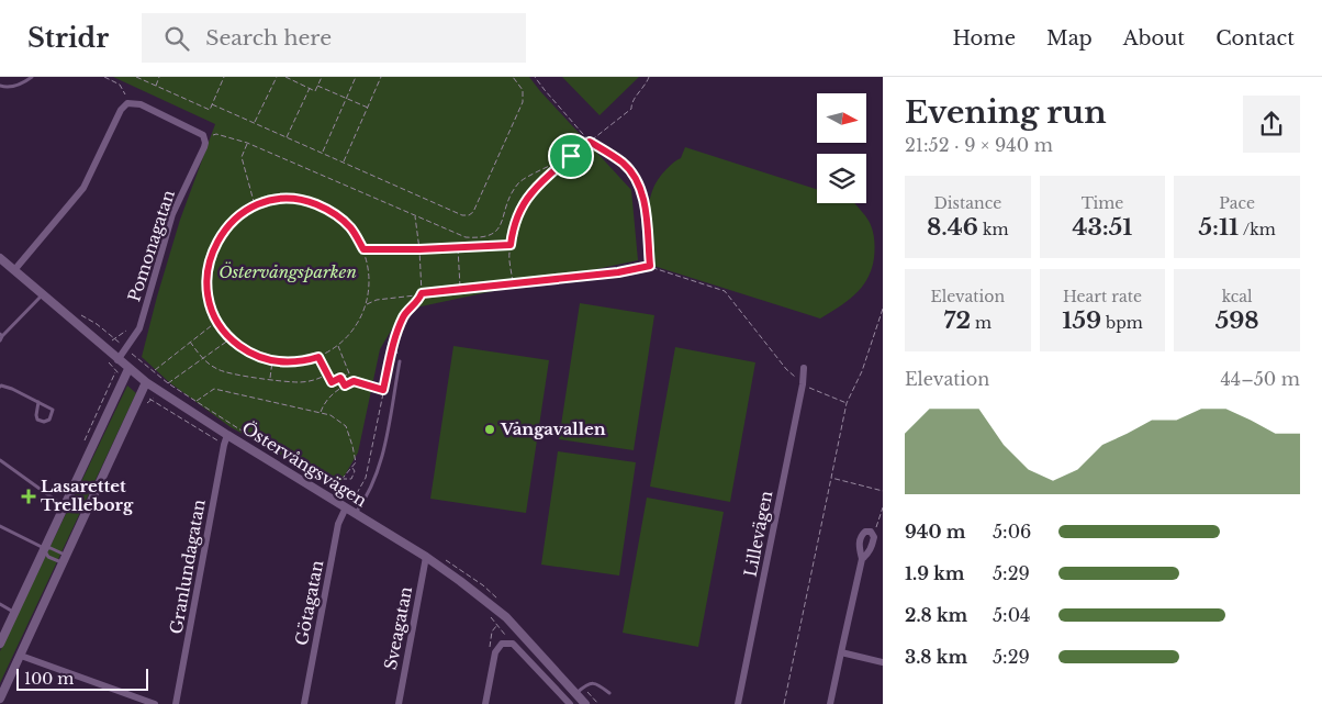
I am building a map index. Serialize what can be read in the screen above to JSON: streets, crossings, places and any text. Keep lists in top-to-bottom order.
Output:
{
  "streets": {
    "street": [
      "Pomonagatan",
      "Östervångsvägen",
      "Lillevägen",
      "Granlundagatan",
      "Götagatan",
      "Sveagatan"
    ]
  },
  "crossings": [
    ["Pomonagatan", "Östervångsvägen"],
    ["Östervångsvägen", "Granlundagatan"],
    ["Östervångsvägen", "Götagatan"],
    ["Östervångsvägen", "Sveagatan"]
  ],
  "parks": ["Östervångsparken"],
  "places": {
    "other": ["Vångavallen"],
    "health": ["Lasarettet Trelleborg"]
  },
  "scale_bar": "100 m",
  "north": "right",
  "page": {
    "header": "Stridr",
    "search": "Search here",
    "nav": [
      "Home",
      "Map",
      "About",
      "Contact"
    ],
    "heading": ["Evening run", "21:52 · 9 × 940 m"],
    "stats": [
      ["Distance", "8.46 km"],
      ["Time", "43:51"],
      ["Pace", "5:11 /km"],
      ["Elevation", "72 m"],
      ["Heart rate", "159 bpm"],
      ["kcal", "598"]
    ],
    "chart": ["Elevation", "44–50 m"],
    "list": [
      {
        "name": "940 m",
        "note": "5:06"
      },
      {
        "name": "1.9 km",
        "note": "5:29"
      },
      {
        "name": "2.8 km",
        "note": "5:04"
      },
      {
        "name": "3.8 km",
        "note": "5:29"
      }
    ],
    "scale": "100 m"
  }
}
